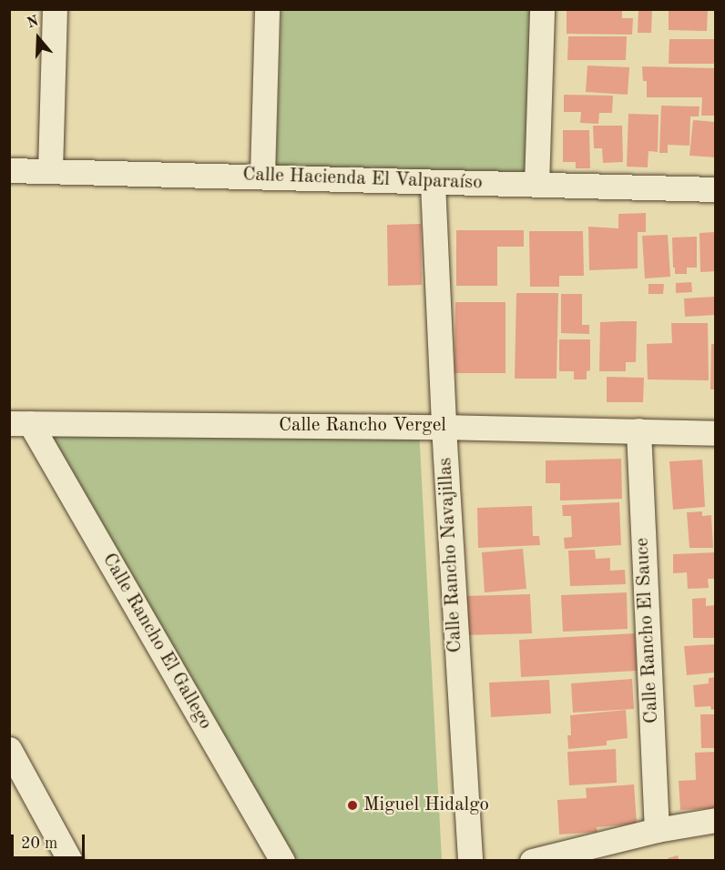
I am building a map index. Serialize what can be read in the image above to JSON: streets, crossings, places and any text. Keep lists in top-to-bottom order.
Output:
{
  "streets": {
    "street": [
      "Calle Hacienda El Valparaíso",
      "Calle Rancho Vergel",
      "Calle Rancho Navajillas",
      "Calle Rancho El Sauce",
      "Calle Rancho El Gallego"
    ]
  },
  "crossings": [
    ["Calle Hacienda El Valparaíso", "Calle Rancho Navajillas"],
    ["Calle Rancho Vergel", "Calle Rancho Navajillas"],
    ["Calle Rancho Vergel", "Calle Rancho El Sauce"],
    ["Calle Rancho Vergel", "Calle Rancho El Gallego"]
  ],
  "places": ["Miguel Hidalgo"],
  "scale_bar": "20 m",
  "north": "top"
}
